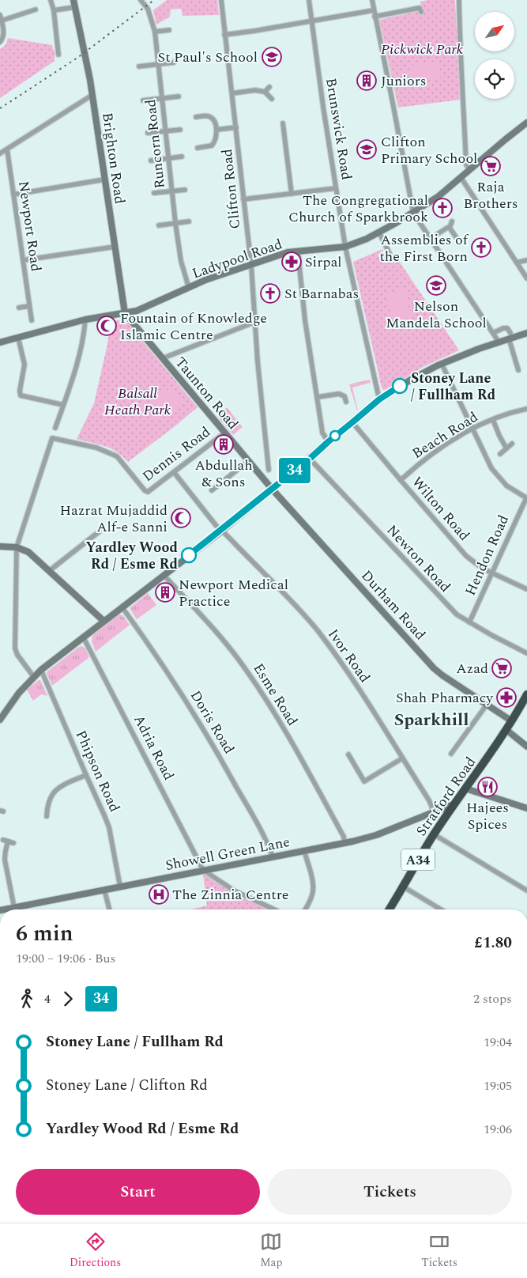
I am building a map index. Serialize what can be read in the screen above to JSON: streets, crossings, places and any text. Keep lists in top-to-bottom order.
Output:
{
  "streets": {
    "highway": ["Stratford Road", "A34"],
    "street": [
      "Brunswick Road",
      "Runcorn Road",
      "Brighton Road",
      "Clifton Road",
      "Newport Road",
      "Ladypool Road",
      "Taunton Road",
      "Beach Road",
      "Dennis Road",
      "Wilton Road",
      "Hendon Road",
      "Newton Road",
      "Durham Road",
      "Ivor Road",
      "Esme Road",
      "Doris Road",
      "Adria Road",
      "Phipson Road",
      "Showell Green Lane"
    ]
  },
  "crossings": [
    ["Brunswick Road", "Ladypool Road"],
    ["Runcorn Road", "Ladypool Road"],
    ["Brighton Road", "Ladypool Road"],
    ["Brighton Road", "Taunton Road"],
    ["Clifton Road", "Ladypool Road"],
    ["Ladypool Road", "Taunton Road"],
    ["Taunton Road", "Dennis Road"],
    ["Taunton Road", "Durham Road"],
    ["Beach Road", "Wilton Road"],
    ["Dennis Road", "Ivor Road"],
    ["Wilton Road", "Hendon Road"],
    ["Hendon Road", "Newton Road"],
    ["Durham Road", "Stratford Road"],
    ["Ivor Road", "Showell Green Lane"],
    ["Esme Road", "Showell Green Lane"],
    ["Doris Road", "Showell Green Lane"],
    ["Adria Road", "Showell Green Lane"],
    ["Phipson Road", "Showell Green Lane"],
    ["Stratford Road", "Showell Green Lane"]
  ],
  "districts": ["Sparkhill"],
  "parks": ["Pickwick Park", "Balsall Heath Park"],
  "places": {
    "school or university": ["St Paul's School", "Clifton Primary School", "Nelson Mandela School"],
    "building": ["Juniors", "Abdullah & Sons", "Newport Medical Practice"],
    "supermarket": ["Raja Brothers", "Azad"],
    "church": ["The Congregational Church of Sparkbrook", "Assemblies of the First Born", "St Barnabas"],
    "pharmacy": ["Sirpal", "Shah Pharmacy"],
    "mosque": ["Fountain of Knowledge Islamic Centre", "Hazrat Mujaddid Alf-e Sanni"],
    "other": ["Stoney Lane / Fullham Rd", "Yardley Wood Rd / Esme Rd"],
    "restaurant": ["Hajees Spices"],
    "hospital": ["The Zinnia Centre"]
  },
  "lines": ["bus line 34"],
  "north": "top right",
  "page": {
    "on_map": "34",
    "heading": ["6 min", "19:00 – 19:06 · Bus", "£1.80"],
    "legs": ["4", "34", "2 stops"],
    "list": [
      {
        "name": "Stoney Lane / Fullham Rd",
        "value": "19:04"
      },
      {
        "name": "Stoney Lane / Clifton Rd",
        "value": "19:05"
      },
      {
        "name": "Yardley Wood Rd / Esme Rd",
        "value": "19:06"
      }
    ],
    "buttons": ["Start", "Tickets"],
    "tabs": ["Directions", "Map", "Tickets"]
  }
}
